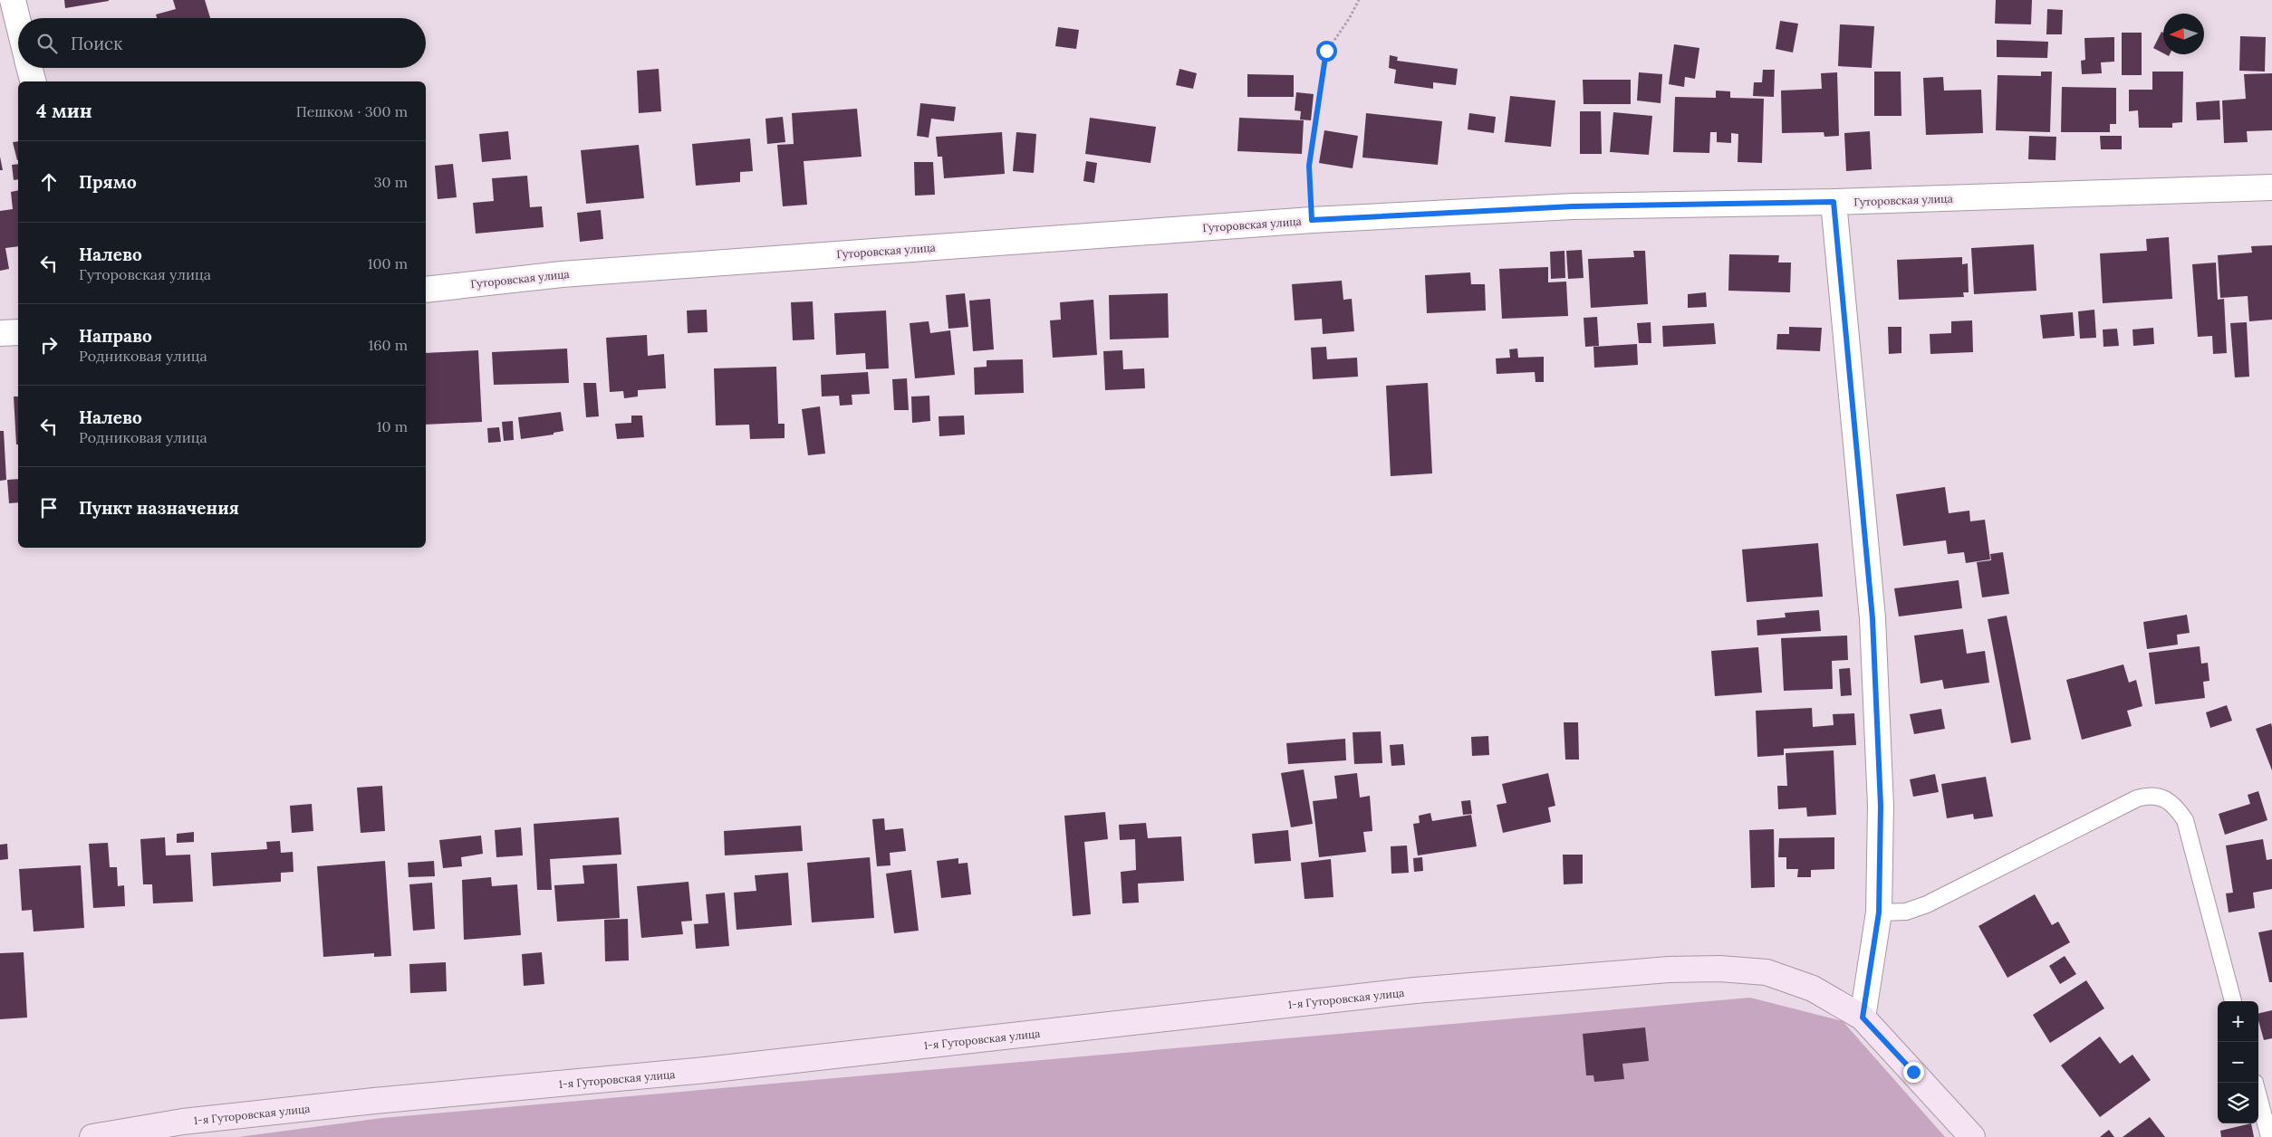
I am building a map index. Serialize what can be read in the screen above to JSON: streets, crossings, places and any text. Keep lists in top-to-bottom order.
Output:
{
  "streets": {
    "street": ["Гуторовская улица", "1-я Гуторовская улица"]
  },
  "north": "left",
  "page": {
    "search": "Поиск",
    "heading": ["4 мин", "Пешком · 300 m"],
    "list": [
      ["Прямо", "30 m"],
      ["Налево", "Гуторовская улица", "100 m"],
      ["Направо", "Родниковая улица", "160 m"],
      ["Налево", "Родниковая улица", "10 m"],
      "Пункт назначения"
    ],
    "map_buttons": ["+", "−"]
  }
}
